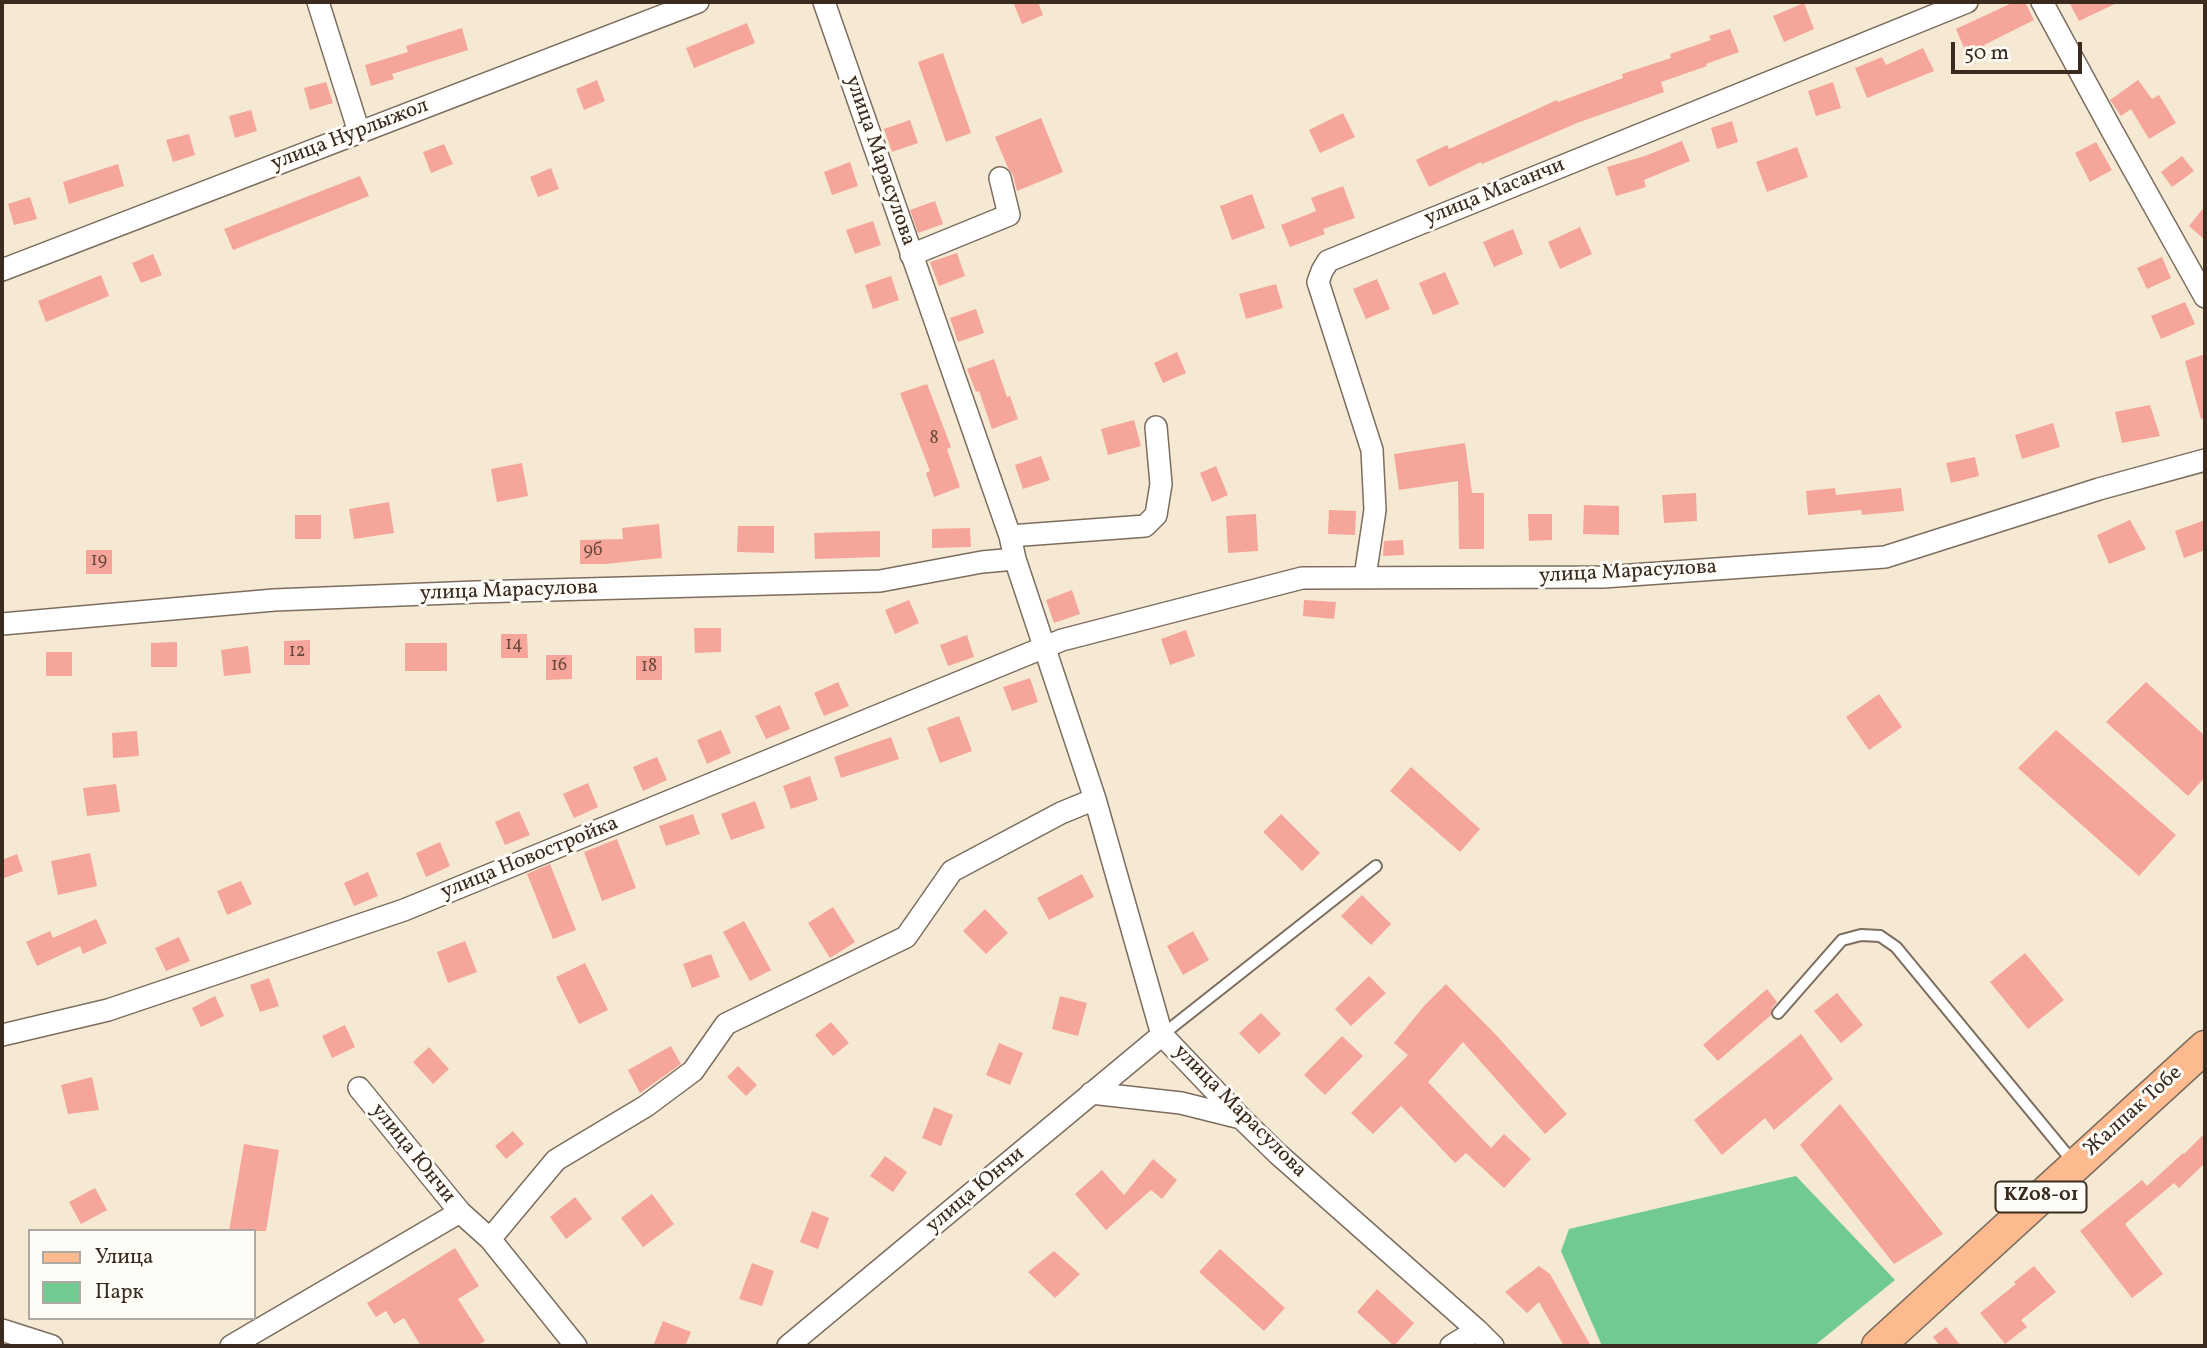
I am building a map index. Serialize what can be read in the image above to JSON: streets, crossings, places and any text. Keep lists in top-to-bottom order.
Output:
{
  "streets": {
    "main road": ["Жалпак Тобе", "KZ08-01"],
    "street": [
      "улица Нурлыжол",
      "улица Марасулова",
      "улица Масанчи",
      "улица Новостройка",
      "улица Юнчи"
    ]
  },
  "crossings": [
    ["улица Марасулова", "улица Масанчи"],
    ["улица Марасулова", "улица Новостройка"],
    ["улица Марасулова", "улица Юнчи"]
  ],
  "house_numbers": [
    "8",
    "9б",
    "19",
    "14",
    "12",
    "16",
    "18"
  ],
  "legend": ["Улица", "Парк"],
  "scale_bar": "50 m"
}
